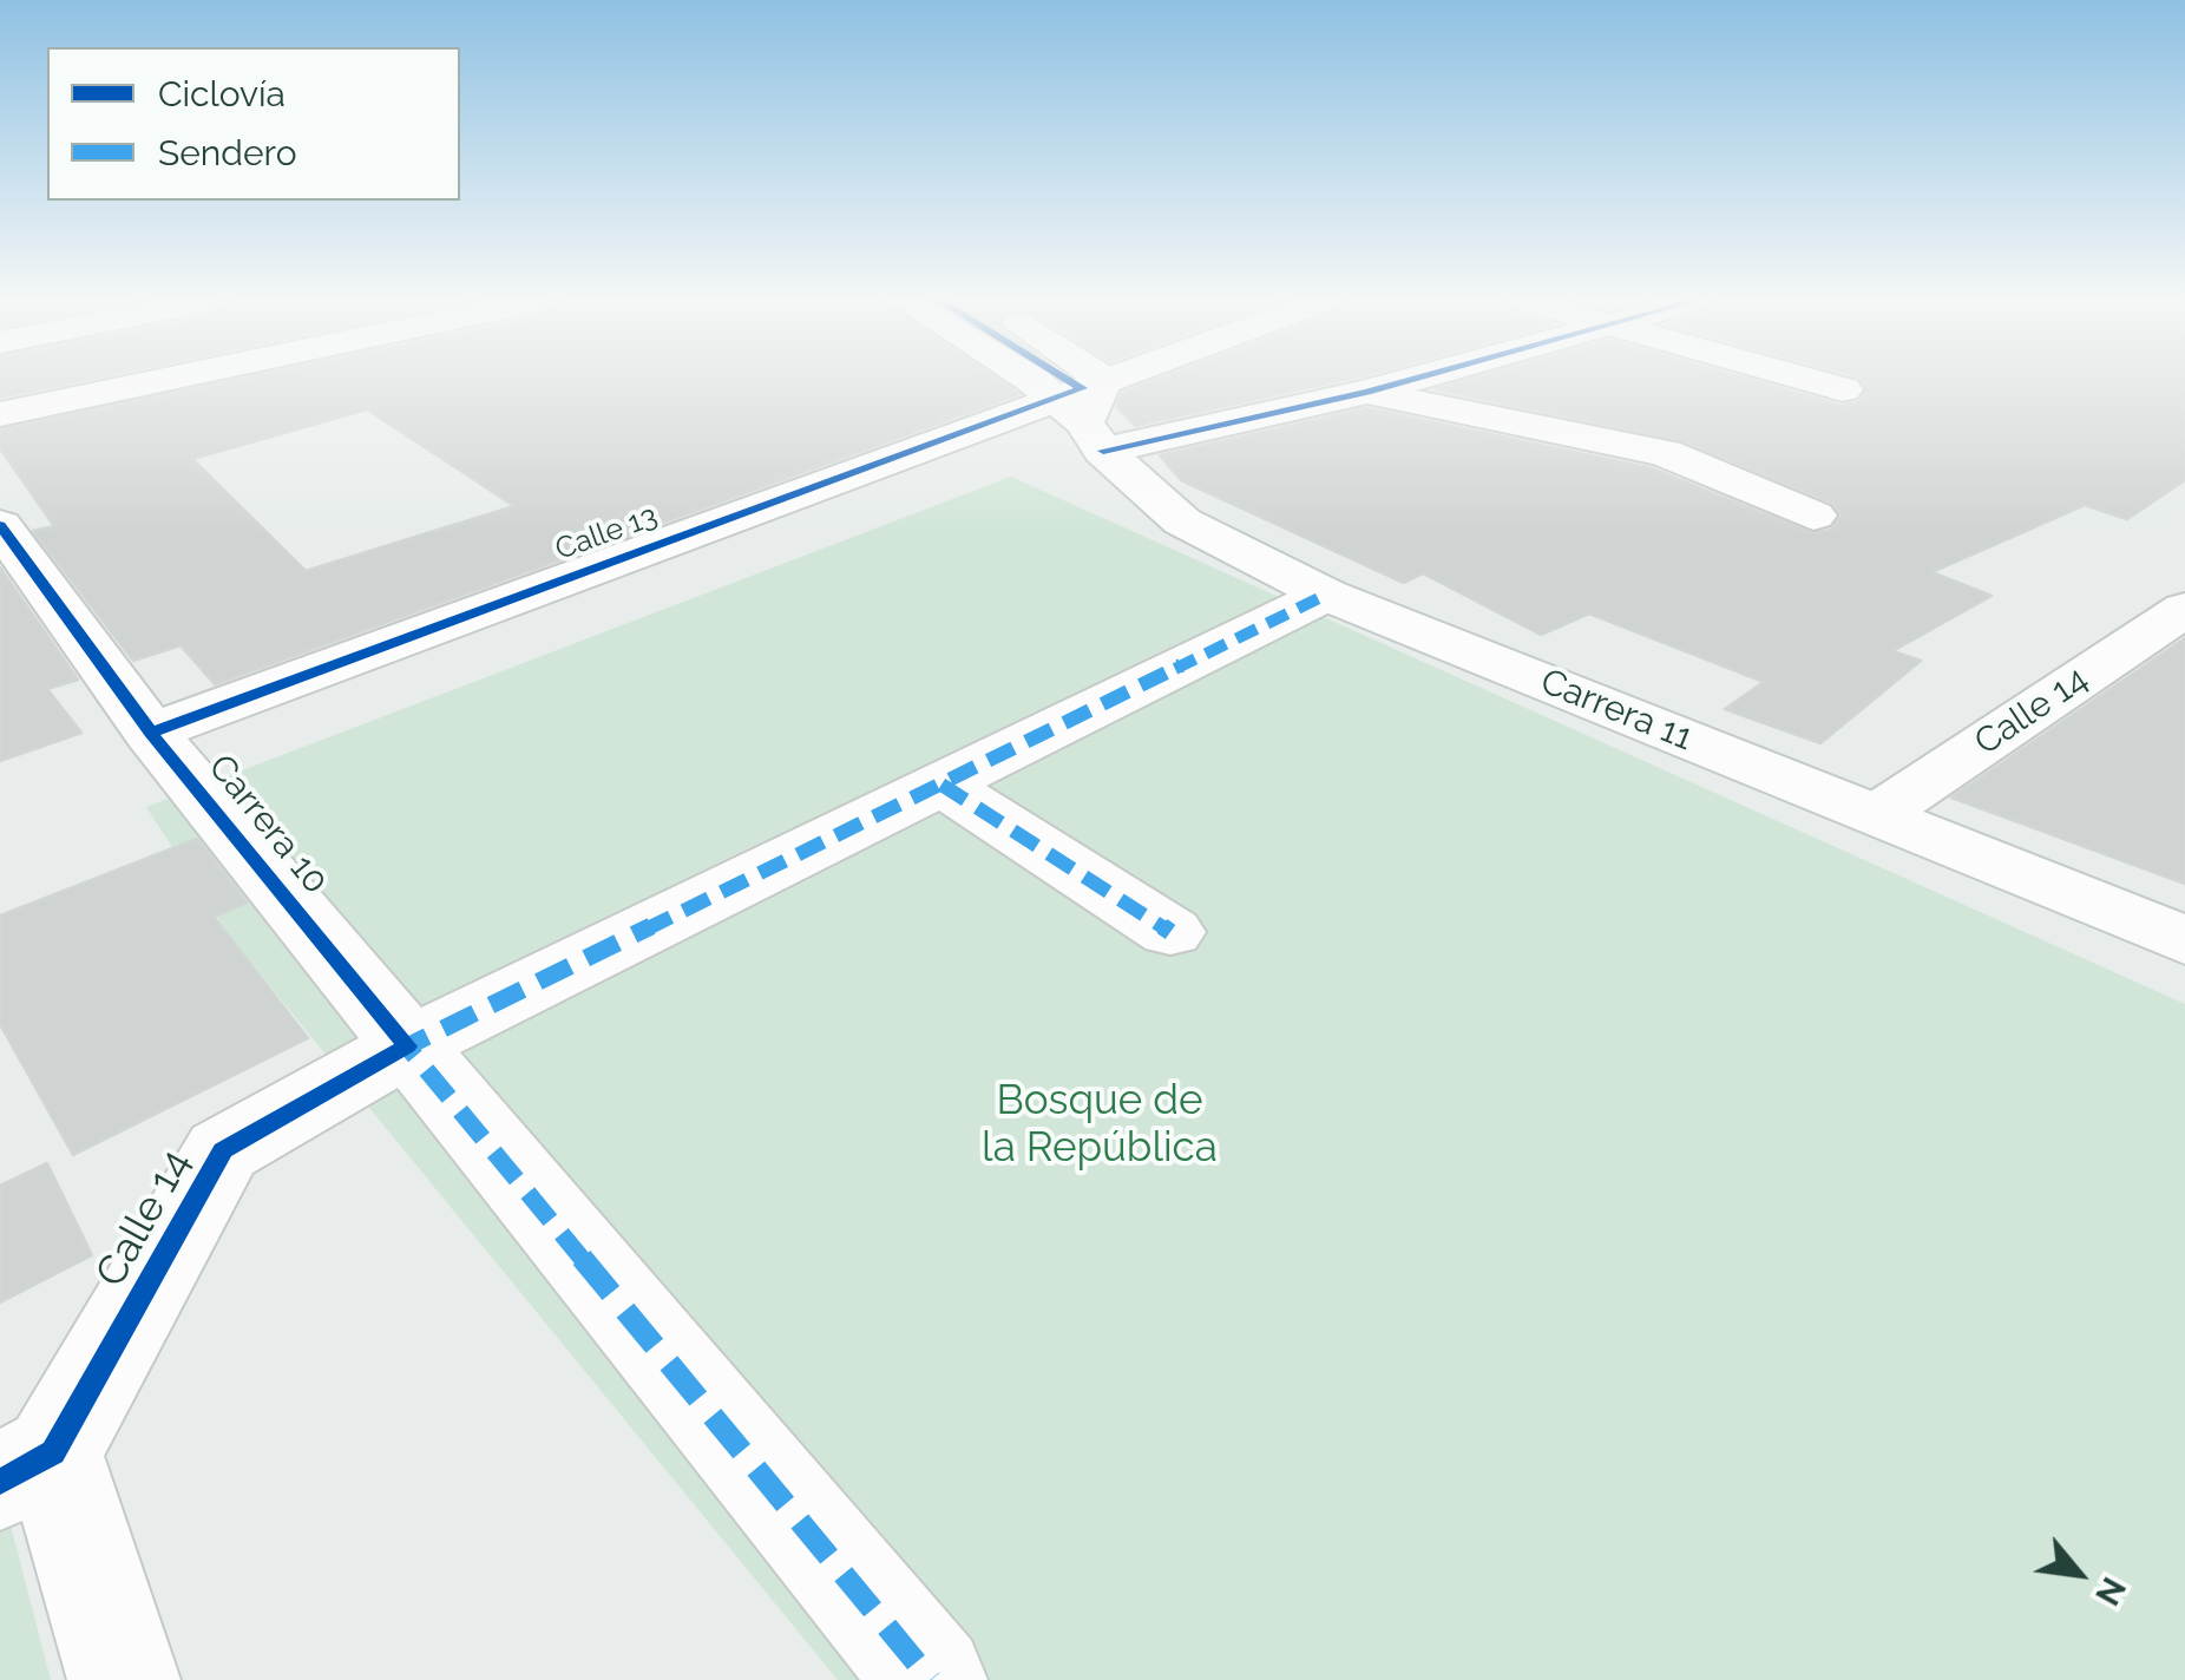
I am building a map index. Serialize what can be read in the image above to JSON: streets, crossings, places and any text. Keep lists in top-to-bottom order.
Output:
{
  "streets": {
    "street": [
      "Calle 13",
      "Carrera 11",
      "Calle 14",
      "Carrera 10"
    ]
  },
  "crossings": [
    ["Calle 13", "Carrera 11"],
    ["Calle 13", "Carrera 10"],
    ["Carrera 11", "Calle 14"],
    ["Calle 14", "Carrera 10"]
  ],
  "parks": ["Bosque de la República"],
  "legend": ["Ciclovía", "Sendero"],
  "north": "bottom right"
}
